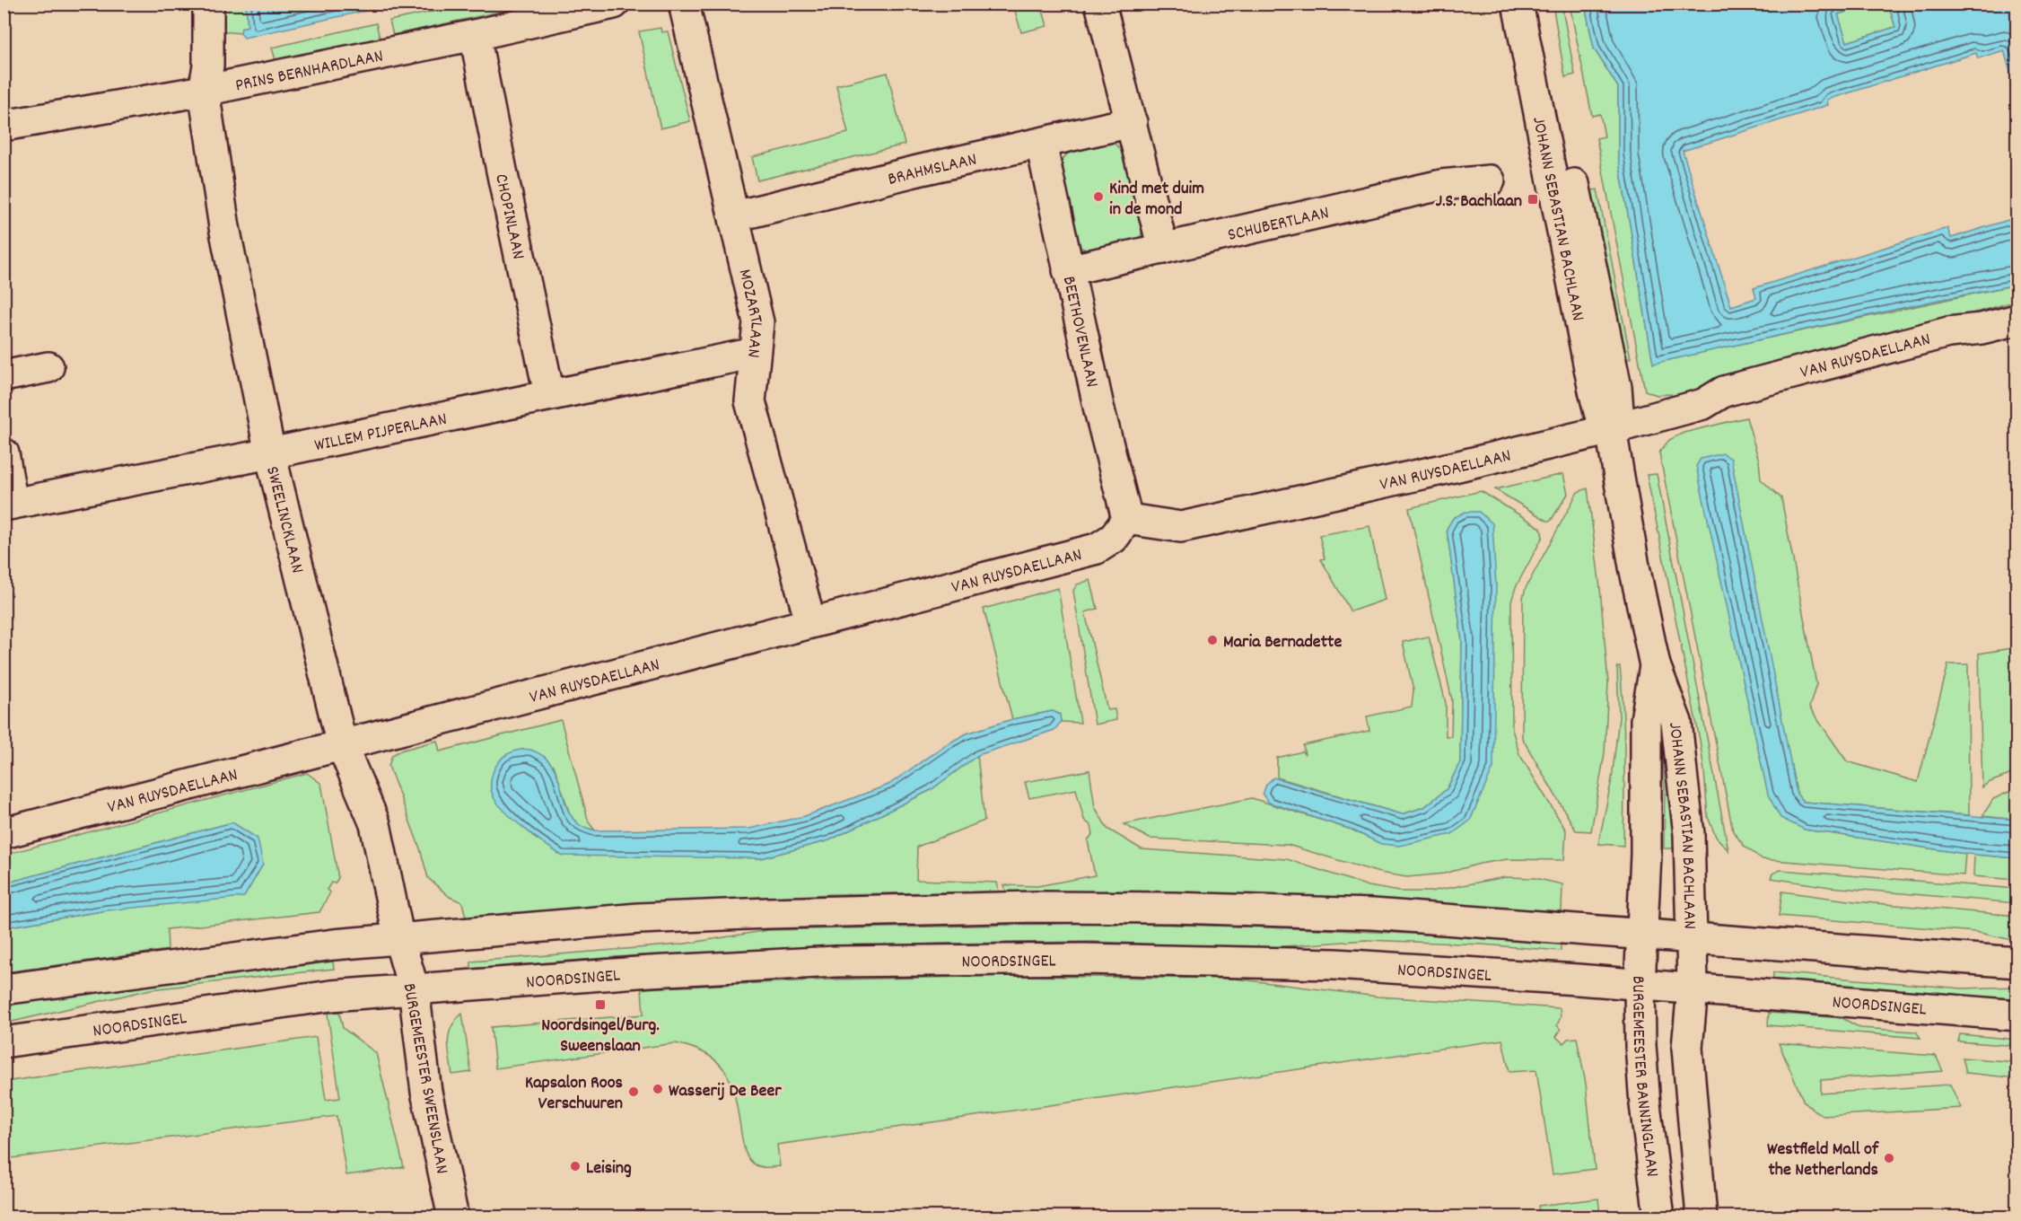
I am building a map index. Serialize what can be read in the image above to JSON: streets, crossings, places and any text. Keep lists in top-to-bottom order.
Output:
{
  "streets": {
    "street": [
      "PRINS BERNHARDLAAN",
      "BRAHMSLAAN",
      "CHOPINLAAN",
      "JOHANN SEBASTIAN BACHLAAN",
      "SCHUBERTLAAN",
      "MOZARTLAAN",
      "BEETHOVENLAAN",
      "VAN RUYSDAELLAAN",
      "WILLEM PIJPERLAAN",
      "SWEELINCKLAAN",
      "NOORDSINGEL",
      "BURGEMEESTER BANNINGLAAN",
      "BURGEMEESTER SWEENSLAAN"
    ]
  },
  "crossings": [
    ["PRINS BERNHARDLAAN", "CHOPINLAAN"],
    ["PRINS BERNHARDLAAN", "SWEELINCKLAAN"],
    ["BRAHMSLAAN", "MOZARTLAAN"],
    ["BRAHMSLAAN", "BEETHOVENLAAN"],
    ["CHOPINLAAN", "WILLEM PIJPERLAAN"],
    ["JOHANN SEBASTIAN BACHLAAN", "VAN RUYSDAELLAAN"],
    ["JOHANN SEBASTIAN BACHLAAN", "NOORDSINGEL"],
    ["JOHANN SEBASTIAN BACHLAAN", "BURGEMEESTER BANNINGLAAN"],
    ["SCHUBERTLAAN", "BEETHOVENLAAN"],
    ["MOZARTLAAN", "VAN RUYSDAELLAAN"],
    ["MOZARTLAAN", "WILLEM PIJPERLAAN"],
    ["BEETHOVENLAAN", "VAN RUYSDAELLAAN"],
    ["VAN RUYSDAELLAAN", "SWEELINCKLAAN"],
    ["WILLEM PIJPERLAAN", "SWEELINCKLAAN"],
    ["SWEELINCKLAAN", "BURGEMEESTER SWEENSLAAN"],
    ["NOORDSINGEL", "BURGEMEESTER BANNINGLAAN"],
    ["NOORDSINGEL", "BURGEMEESTER SWEENSLAAN"]
  ],
  "places": {
    "other": [
      "Kind met duim in de mond",
      "Maria Bernadette",
      "Wasserij De Beer",
      "Kapsalon Roos Verschuuren",
      "Westfield Mall of the Netherlands",
      "Leising"
    ],
    "transit": ["J.S. Bachlaan", "Noordsingel/Burg. Sweenslaan"]
  }
}
